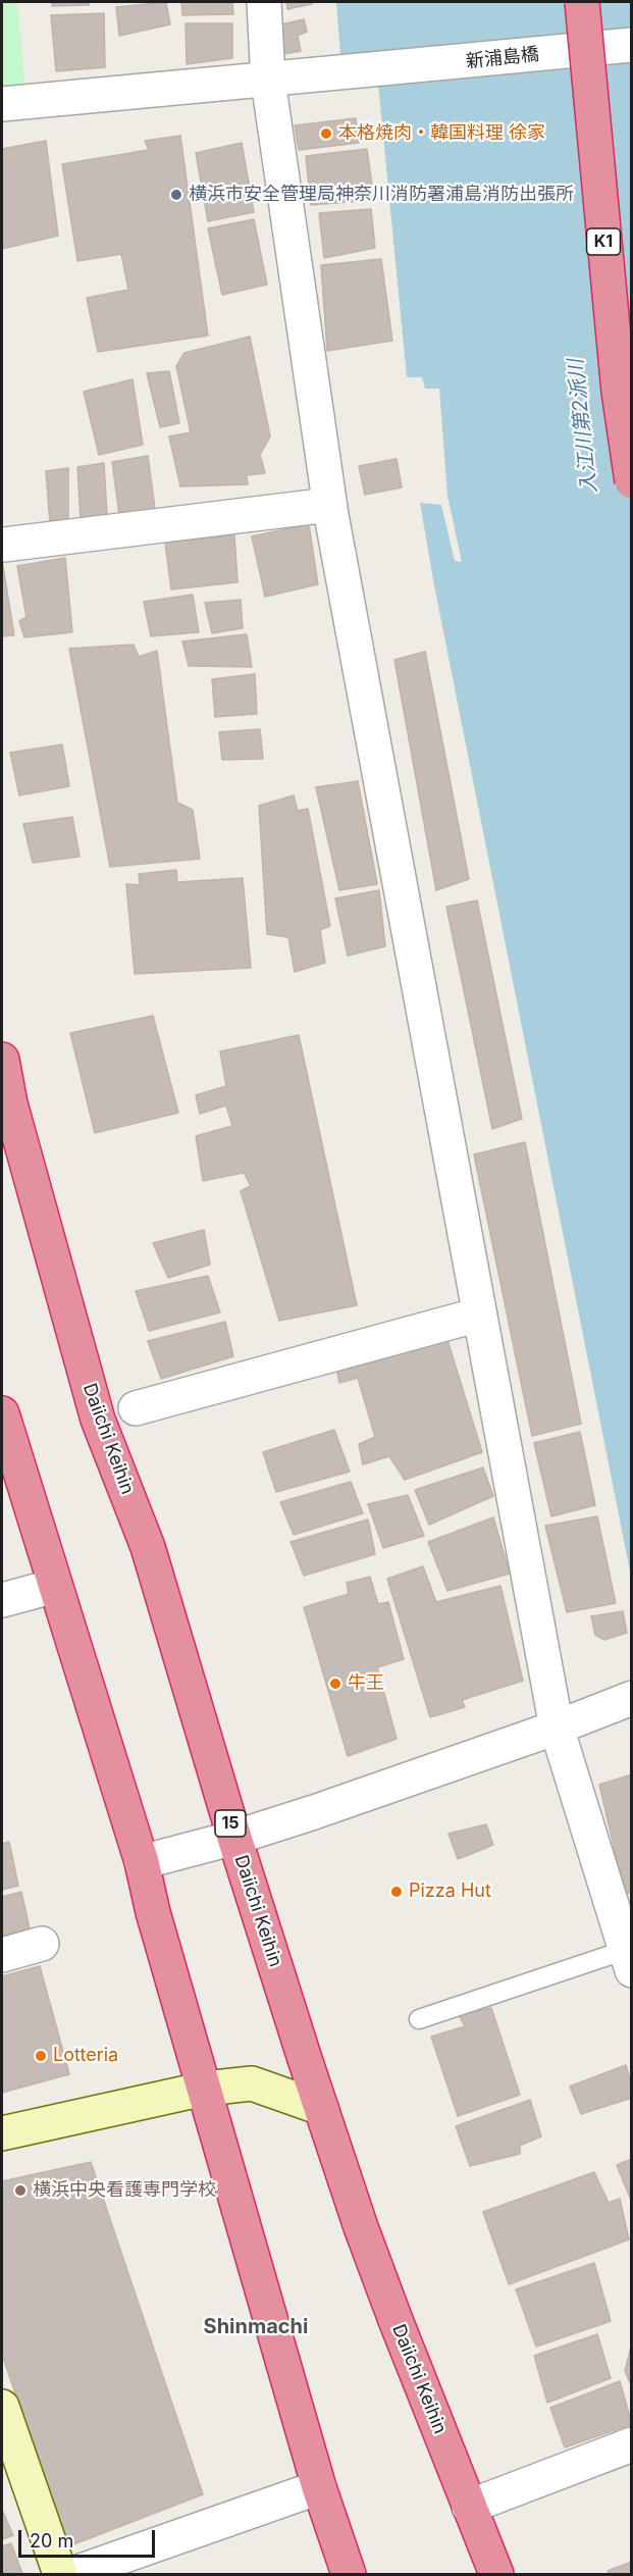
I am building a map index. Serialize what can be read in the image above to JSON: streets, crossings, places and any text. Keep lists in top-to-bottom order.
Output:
{
  "streets": {
    "highway": ["K1", "Daiichi Keihin", "15"],
    "street": ["新浦島橋"]
  },
  "districts": ["Shinmachi"],
  "water": ["入江川第2派川"],
  "places": [
    "本格焼肉・韓国料理 徐家",
    "横浜市安全管理局神奈川消防署浦島消防出張所",
    "牛王",
    "Pizza Hut",
    "Lotteria",
    "横浜中央看護専門学校"
  ],
  "scale_bar": "20 m"
}
